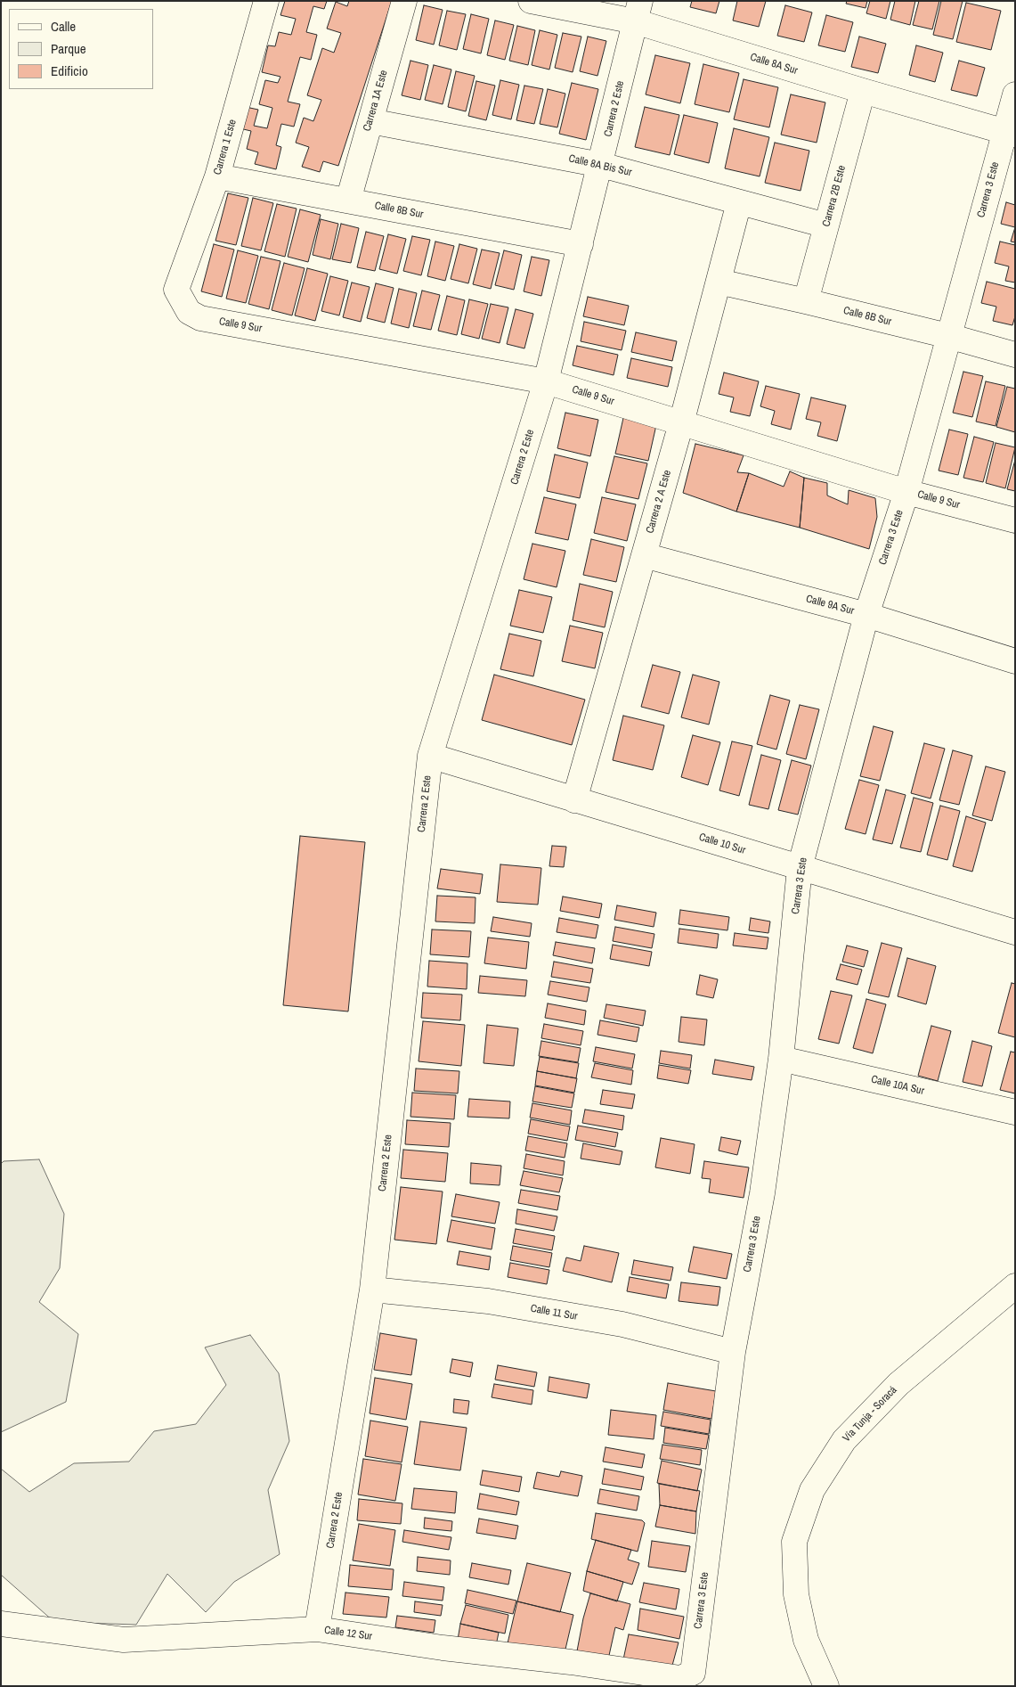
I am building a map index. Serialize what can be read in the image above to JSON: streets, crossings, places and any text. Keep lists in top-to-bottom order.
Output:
{
  "streets": {
    "street": [
      "Calle 8A Sur",
      "Carrera 1A Este",
      "Carrera 2 Este",
      "Carrera 1 Este",
      "Calle 8A Bis Sur",
      "Carrera 3 Este",
      "Carrera 2B Este",
      "Calle 8B Sur",
      "Calle 9 Sur",
      "Carrera 2 A Este",
      "Calle 9A Sur",
      "Calle 10 Sur",
      "Calle 10A Sur",
      "Calle 11 Sur",
      "Vía Tunja - Soracá",
      "Calle 12 Sur"
    ]
  },
  "crossings": [
    ["Calle 8A Sur", "Carrera 2 Este"],
    ["Calle 8A Sur", "Carrera 3 Este"],
    ["Calle 8A Sur", "Carrera 2B Este"],
    ["Carrera 1A Este", "Calle 8A Bis Sur"],
    ["Carrera 1A Este", "Calle 8B Sur"],
    ["Carrera 2 Este", "Calle 8A Bis Sur"],
    ["Carrera 2 Este", "Calle 8B Sur"],
    ["Carrera 2 Este", "Calle 9 Sur"],
    ["Carrera 2 Este", "Calle 10 Sur"],
    ["Carrera 2 Este", "Calle 11 Sur"],
    ["Carrera 2 Este", "Calle 12 Sur"],
    ["Carrera 1 Este", "Calle 8B Sur"],
    ["Carrera 1 Este", "Calle 9 Sur"],
    ["Calle 8A Bis Sur", "Carrera 2B Este"],
    ["Calle 8A Bis Sur", "Carrera 2 A Este"],
    ["Carrera 3 Este", "Calle 8B Sur"],
    ["Carrera 3 Este", "Calle 9 Sur"],
    ["Carrera 3 Este", "Calle 9A Sur"],
    ["Carrera 3 Este", "Calle 10 Sur"],
    ["Carrera 3 Este", "Calle 10A Sur"],
    ["Carrera 3 Este", "Calle 11 Sur"],
    ["Carrera 3 Este", "Calle 12 Sur"],
    ["Carrera 2B Este", "Calle 8B Sur"],
    ["Calle 8B Sur", "Carrera 2 A Este"],
    ["Calle 9 Sur", "Carrera 2 A Este"],
    ["Carrera 2 A Este", "Calle 9A Sur"],
    ["Carrera 2 A Este", "Calle 10 Sur"]
  ],
  "legend": ["Calle", "Parque", "Edificio"]
}
